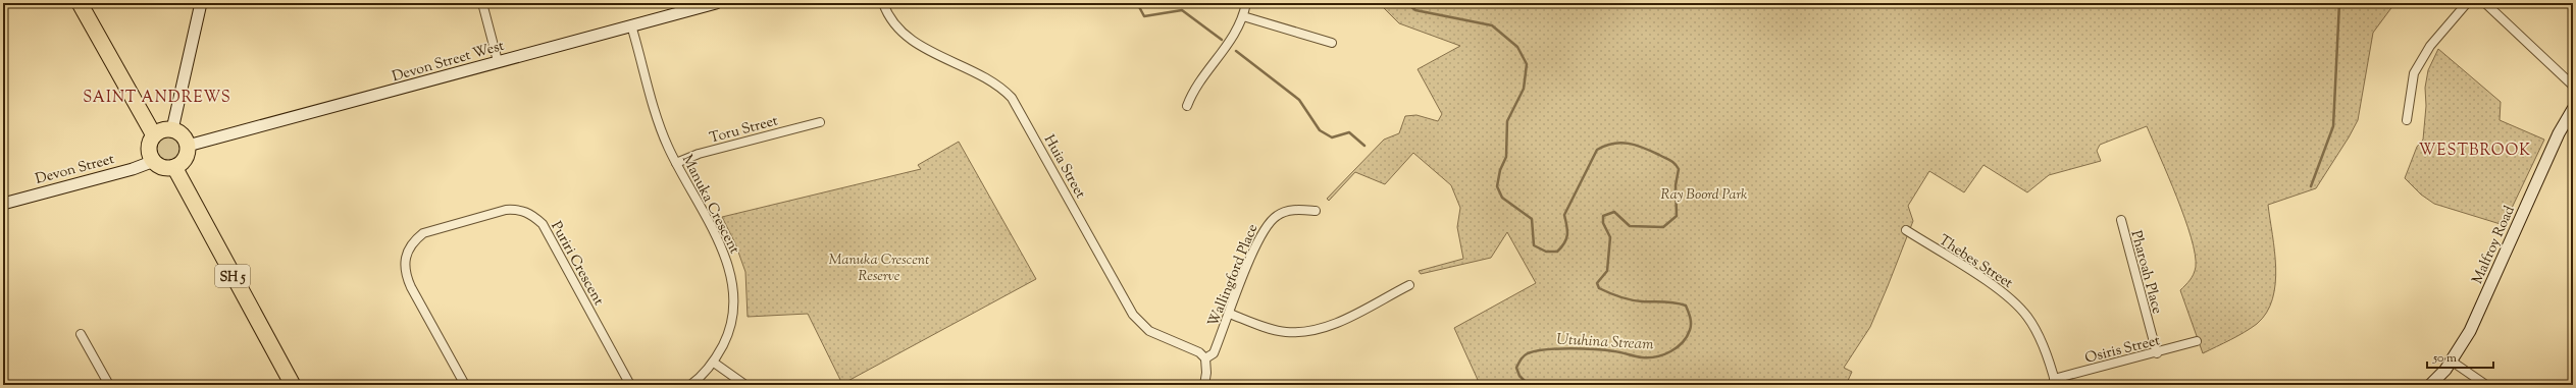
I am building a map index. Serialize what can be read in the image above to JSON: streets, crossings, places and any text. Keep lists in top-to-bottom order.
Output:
{
  "streets": {
    "highway": ["SH 5"],
    "main road": ["Devon Street West", "Devon Street", "Malfroy Road"],
    "street": [
      "Toru Street",
      "Huia Street",
      "Manuka Crescent",
      "Thebes Street",
      "Puriri Crescent",
      "Pharoah Place",
      "Wallingford Place",
      "Osiris Street"
    ]
  },
  "crossings": [
    ["Devon Street West", "Devon Street"],
    ["Devon Street West", "Manuka Crescent"],
    ["Devon Street West", "SH 5"],
    ["Toru Street", "Manuka Crescent"],
    ["Huia Street", "Wallingford Place"],
    ["Devon Street", "SH 5"],
    ["Thebes Street", "Osiris Street"],
    ["Pharoah Place", "Osiris Street"]
  ],
  "districts": ["SAINT ANDREWS", "WESTBROOK"],
  "water": ["Utuhina Stream"],
  "parks": ["Ray Boord Park", "Manuka Crescent Reserve"],
  "scale_bar": "50 m"
}
